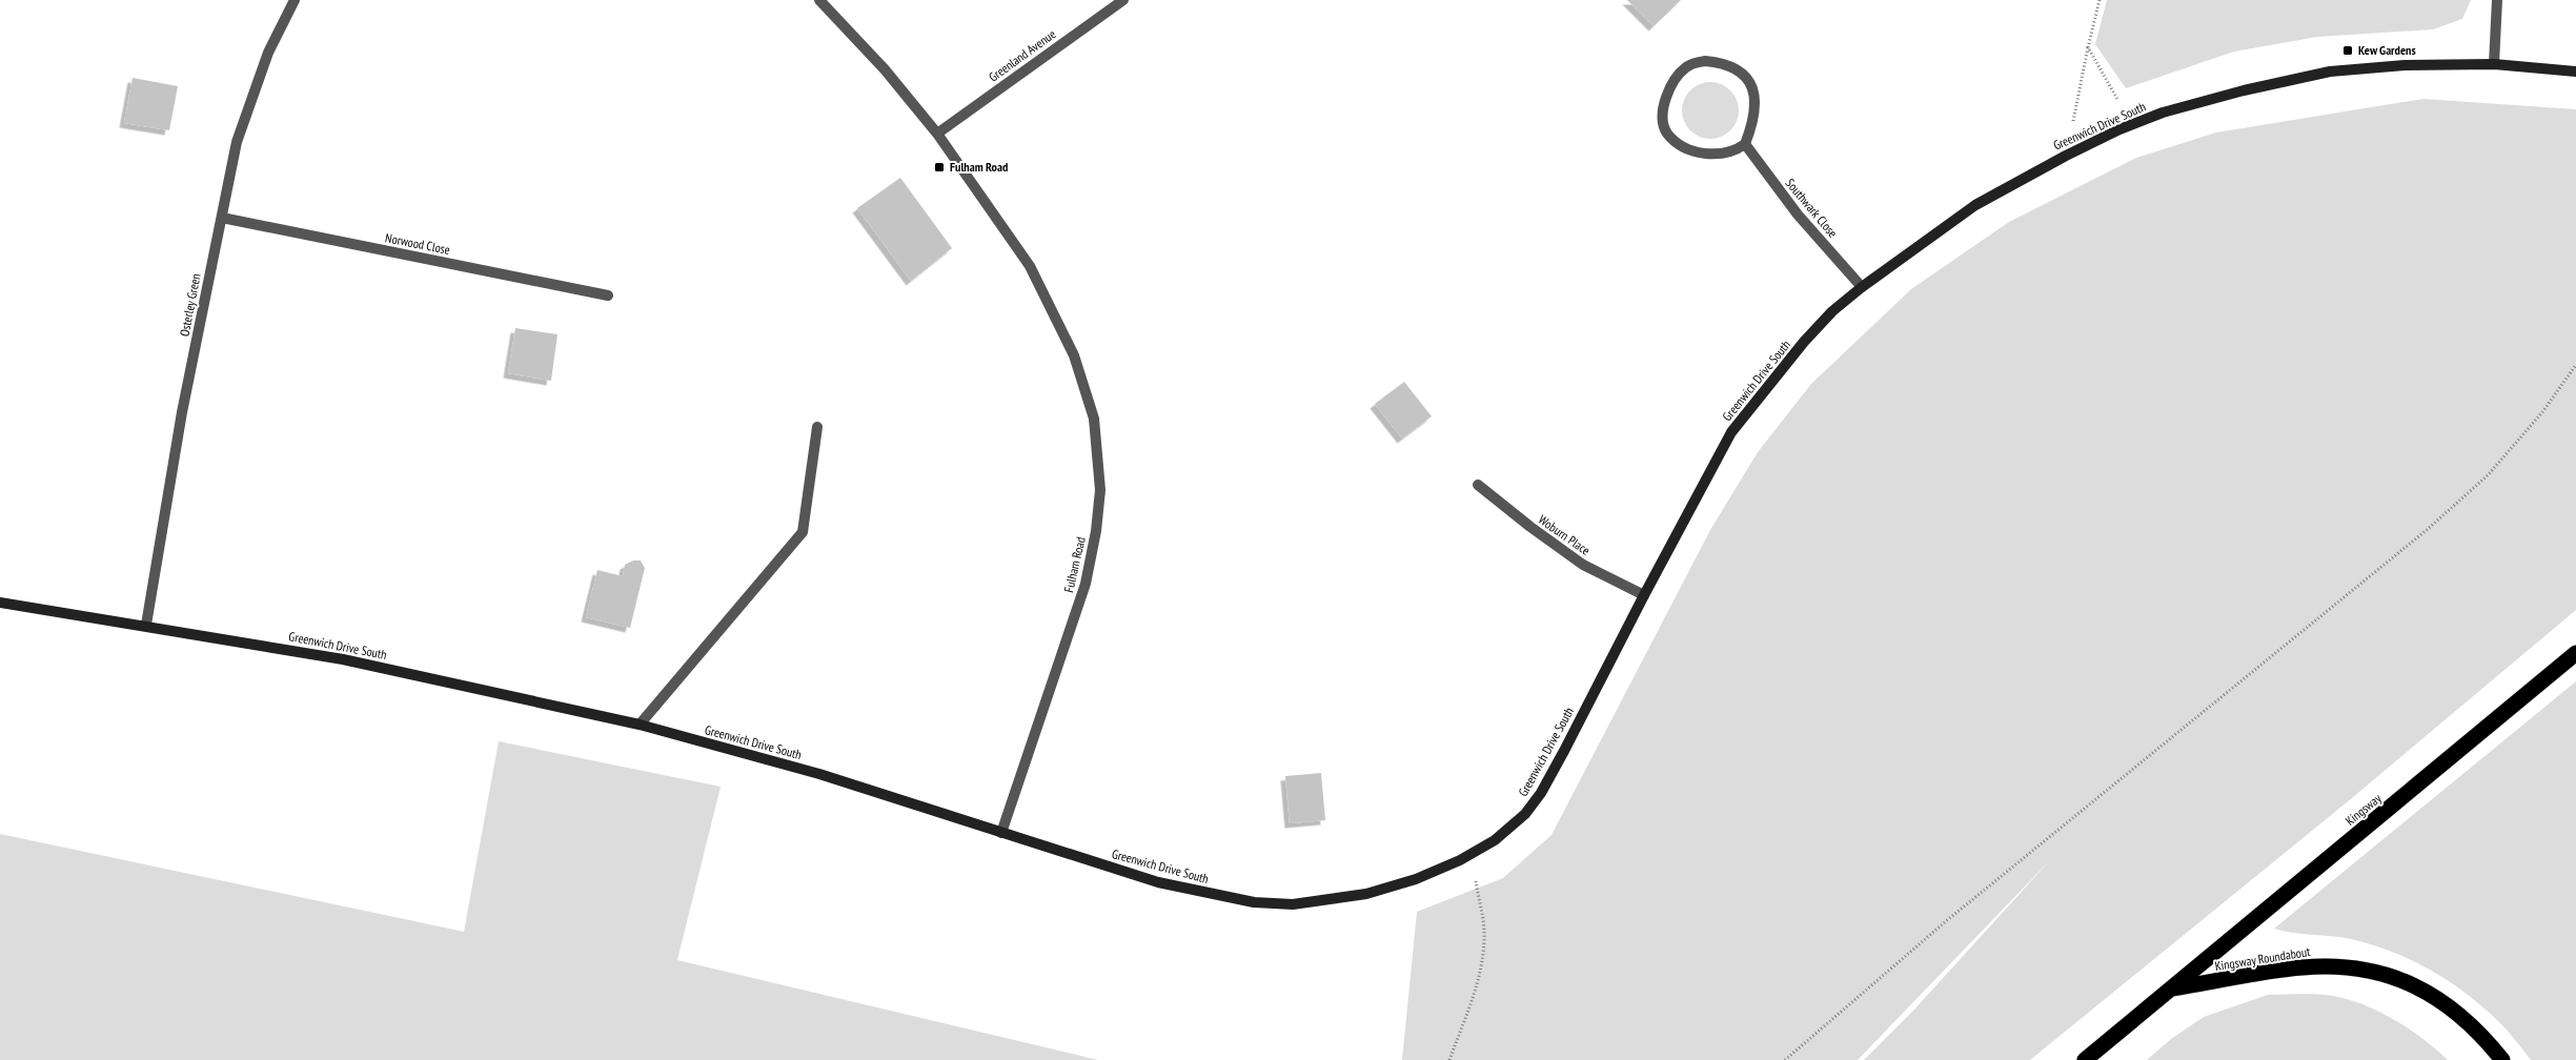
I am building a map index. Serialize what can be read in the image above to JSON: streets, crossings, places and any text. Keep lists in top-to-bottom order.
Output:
{
  "streets": {
    "highway": ["Kingsway", "Kingsway Roundabout"],
    "street": [
      "Greenland Avenue",
      "Greenwich Drive South",
      "Southwark Close",
      "Norwood Close",
      "Osterley Green",
      "Woburn Place",
      "Fulham Road"
    ]
  },
  "crossings": [
    ["Greenland Avenue", "Fulham Road"],
    ["Greenwich Drive South", "Southwark Close"],
    ["Greenwich Drive South", "Osterley Green"],
    ["Greenwich Drive South", "Woburn Place"],
    ["Greenwich Drive South", "Fulham Road"],
    ["Norwood Close", "Osterley Green"],
    ["Kingsway", "Kingsway Roundabout"]
  ],
  "places": {
    "transit": ["Kew Gardens", "Fulham Road"]
  }
}
